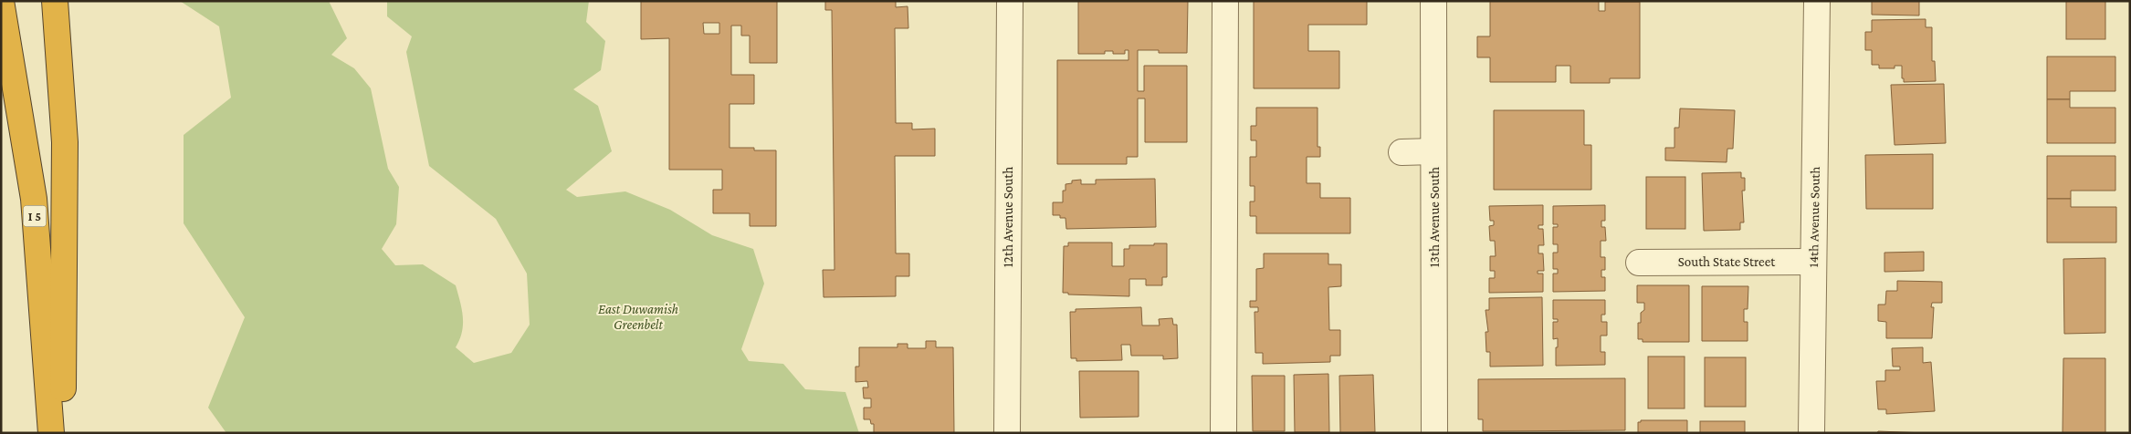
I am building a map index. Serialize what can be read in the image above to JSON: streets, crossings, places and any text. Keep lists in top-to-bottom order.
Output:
{
  "streets": {
    "highway": ["I 5"],
    "street": [
      "12th Avenue South",
      "13th Avenue South",
      "14th Avenue South",
      "South State Street"
    ]
  },
  "crossings": [
    ["14th Avenue South", "South State Street"]
  ],
  "parks": ["East Duwamish Greenbelt"]
}
